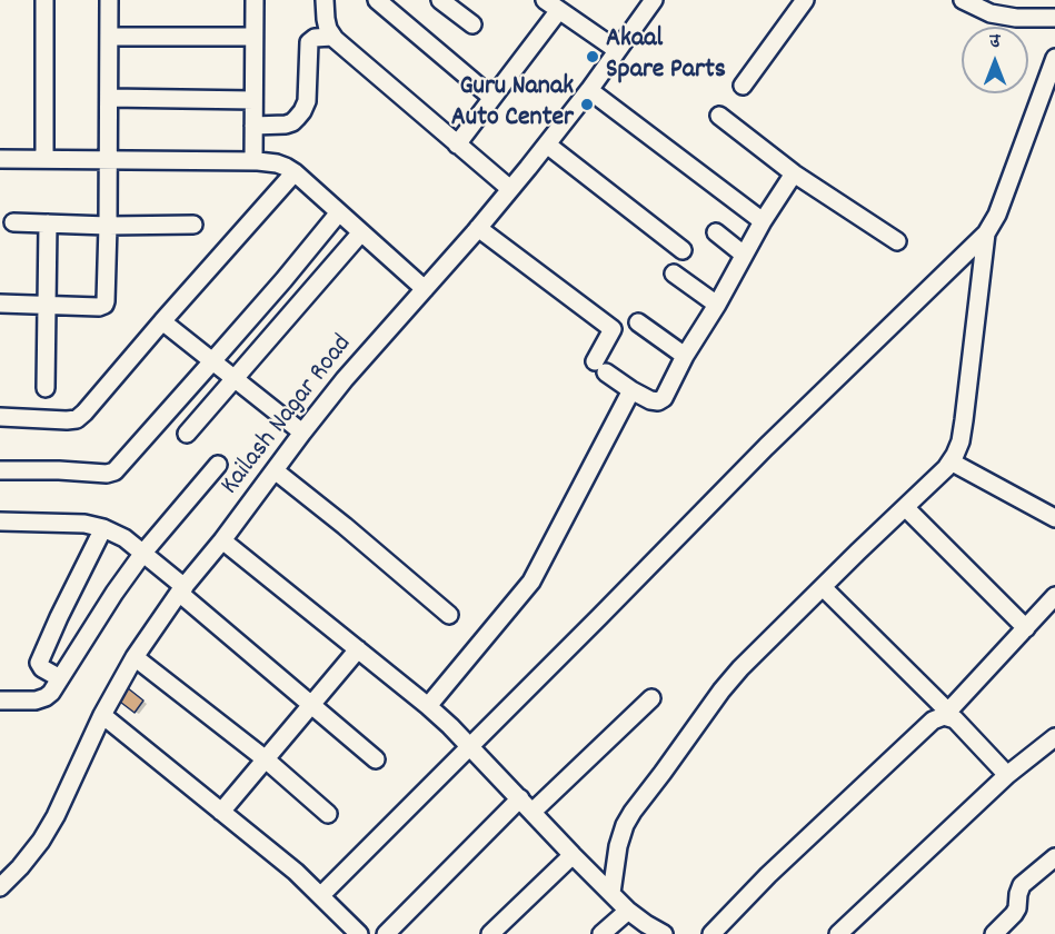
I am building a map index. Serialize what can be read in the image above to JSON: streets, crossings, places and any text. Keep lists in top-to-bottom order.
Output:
{
  "streets": {
    "street": ["Kailash Nagar Road"]
  },
  "places": ["Akaal Spare Parts", "Guru Nanak Auto Center"],
  "north": "top"
}
